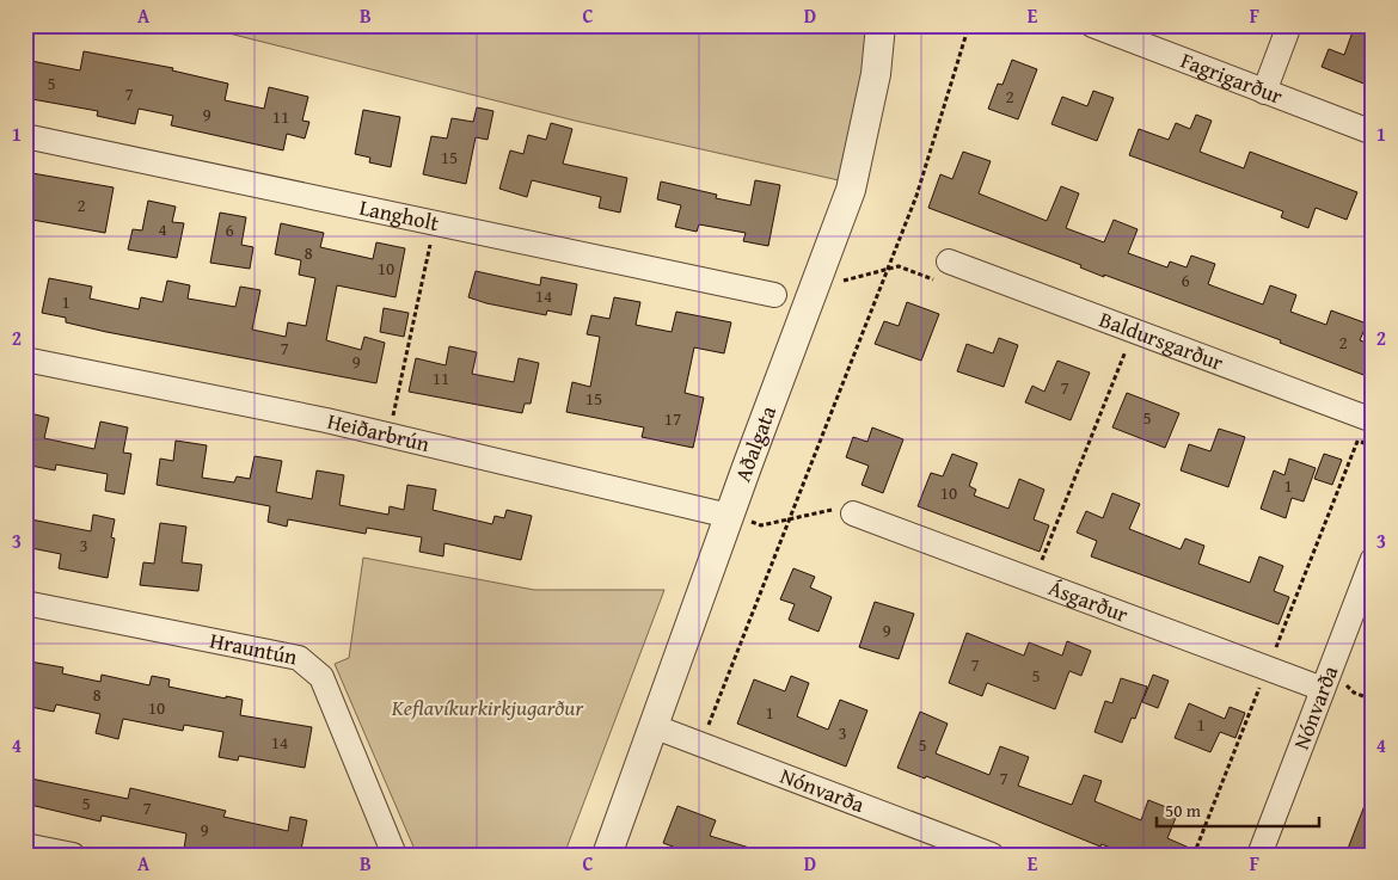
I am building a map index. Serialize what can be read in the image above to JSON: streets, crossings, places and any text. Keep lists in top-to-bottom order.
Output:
{
  "streets": {
    "street": [
      "Fagrigarður",
      "Langholt",
      "Baldursgarður",
      "Heiðarbrún",
      "Aðalgata",
      "Ásgarður",
      "Hrauntún",
      "Nónvarða"
    ]
  },
  "crossings": [
    ["Heiðarbrún", "Aðalgata"],
    ["Aðalgata", "Nónvarða"],
    ["Ásgarður", "Nónvarða"]
  ],
  "parks": ["Keflavíkurkirkjugarður"],
  "house_numbers": [
    "5",
    "7",
    "2",
    "9",
    "11",
    "15",
    "2",
    "4",
    "6",
    "8",
    "10",
    "6",
    "14",
    "1",
    "2",
    "7",
    "9",
    "11",
    "7",
    "15",
    "5",
    "17",
    "1",
    "10",
    "3",
    "9",
    "7",
    "5",
    "8",
    "10",
    "1",
    "1",
    "3",
    "14",
    "5",
    "7",
    "5",
    "7",
    "9"
  ],
  "scale_bar": "50 m",
  "grid": {
    "columns": [
      "A",
      "B",
      "C",
      "D",
      "E",
      "F"
    ],
    "rows": [
      "1",
      "2",
      "3",
      "4"
    ]
  }
}
